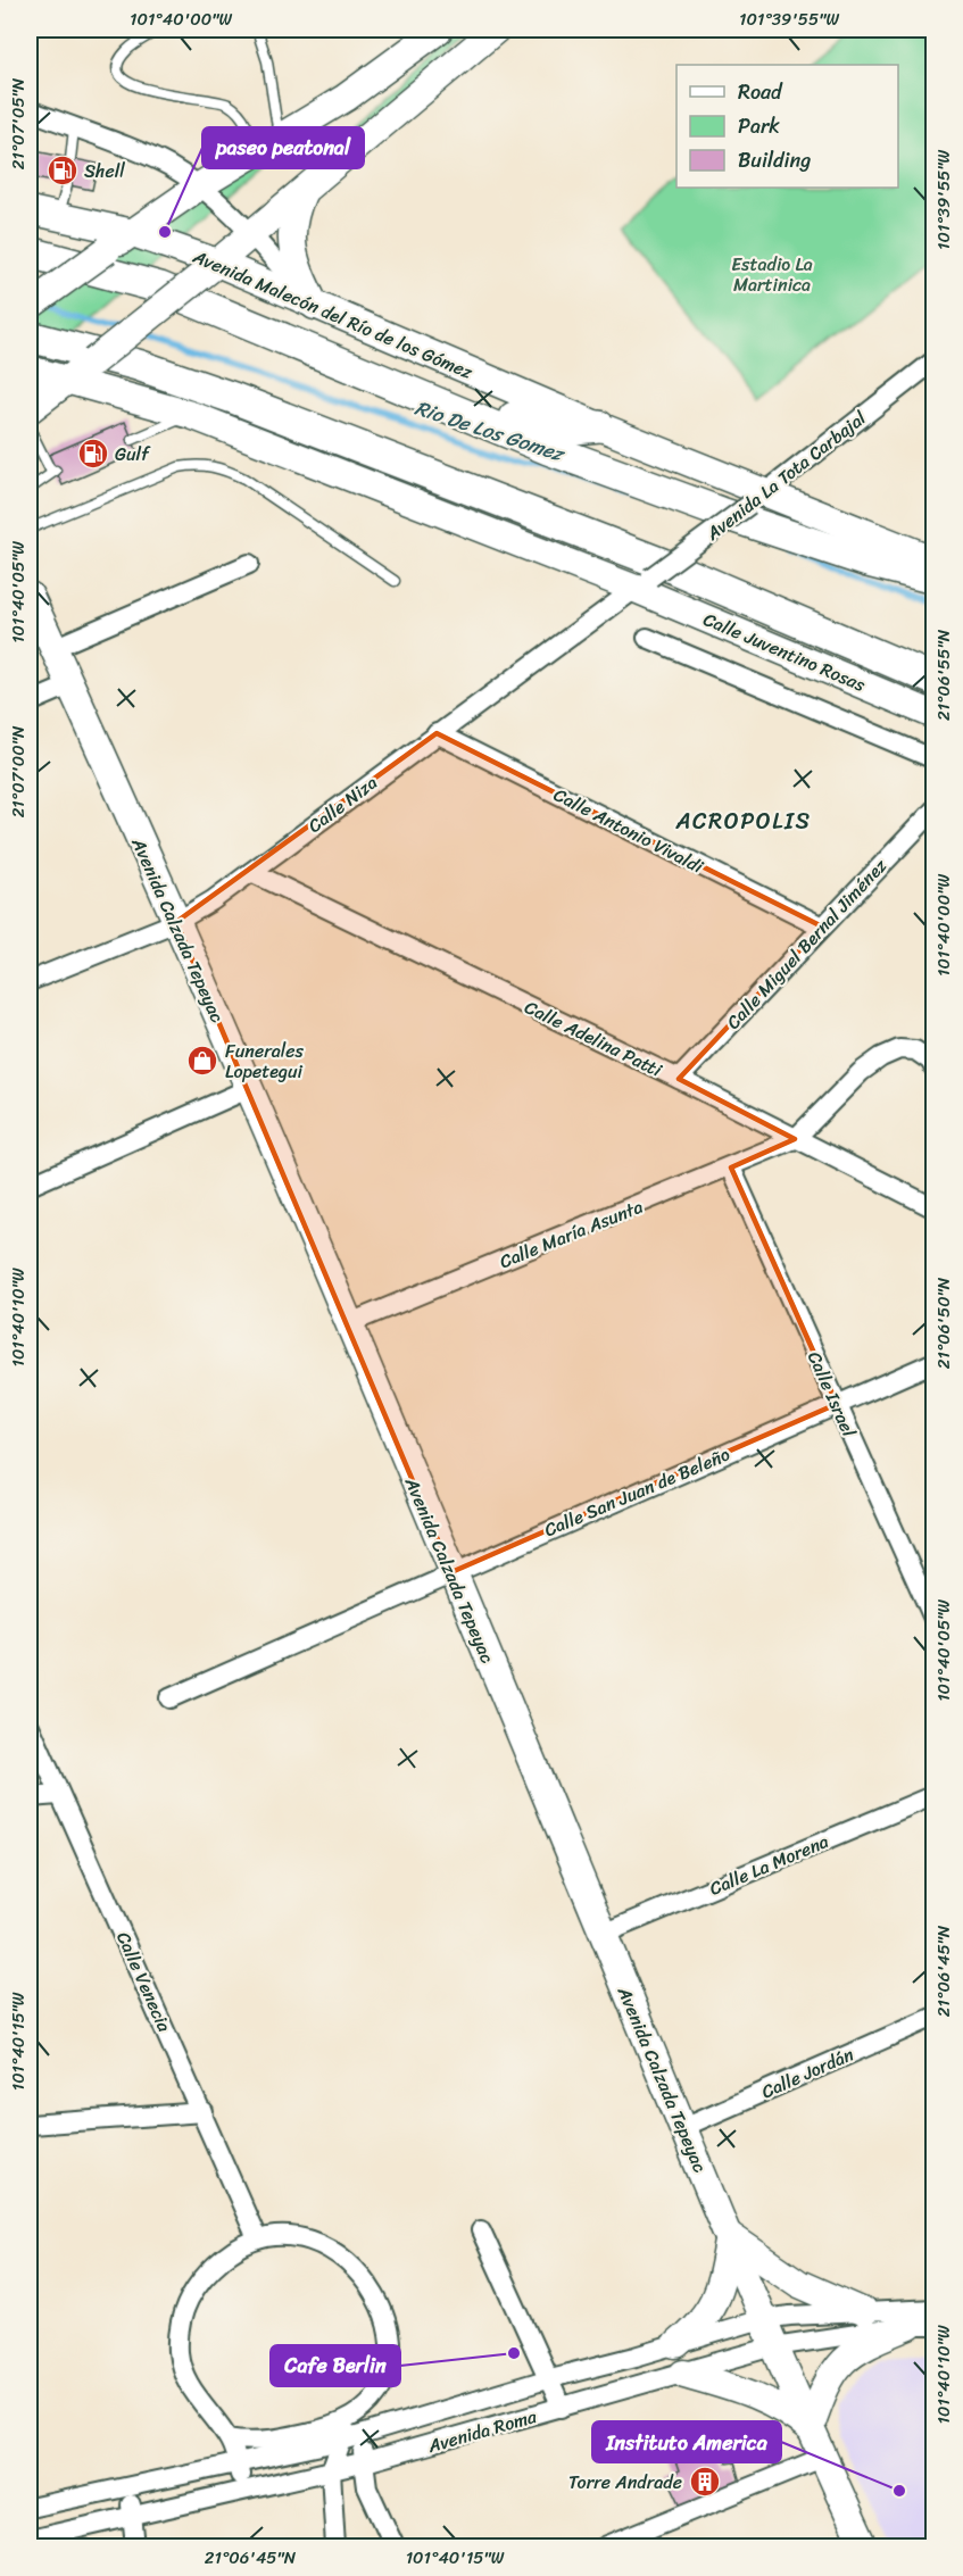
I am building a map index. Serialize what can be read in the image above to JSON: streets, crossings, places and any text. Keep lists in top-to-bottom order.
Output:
{
  "streets": {
    "street": [
      "Avenida Malecón del Río de los Gómez",
      "Avenida La Tota Carbajal",
      "Calle Juventino Rosas",
      "Calle Niza",
      "Calle Antonio Vivaldi",
      "Avenida Calzada Tepeyac",
      "Calle Miguel Bernal Jiménez",
      "Calle Adelina Patti",
      "Calle María Asunta",
      "Calle Israel",
      "Calle San Juan de Beleño",
      "Calle La Morena",
      "Calle Venecia",
      "Calle Jordán",
      "Avenida Roma"
    ]
  },
  "crossings": [
    ["Avenida Malecón del Río de los Gómez", "Avenida La Tota Carbajal"],
    ["Avenida La Tota Carbajal", "Calle Juventino Rosas"],
    ["Avenida La Tota Carbajal", "Calle Niza"],
    ["Calle Juventino Rosas", "Calle Niza"],
    ["Calle Niza", "Calle Antonio Vivaldi"],
    ["Calle Niza", "Avenida Calzada Tepeyac"],
    ["Calle Niza", "Calle Adelina Patti"],
    ["Calle Antonio Vivaldi", "Calle Miguel Bernal Jiménez"],
    ["Avenida Calzada Tepeyac", "Calle María Asunta"],
    ["Avenida Calzada Tepeyac", "Calle San Juan de Beleño"],
    ["Avenida Calzada Tepeyac", "Calle La Morena"],
    ["Avenida Calzada Tepeyac", "Calle Jordán"],
    ["Avenida Calzada Tepeyac", "Avenida Roma"],
    ["Calle Miguel Bernal Jiménez", "Calle Adelina Patti"],
    ["Calle Adelina Patti", "Calle María Asunta"],
    ["Calle María Asunta", "Calle Israel"],
    ["Calle Israel", "Calle San Juan de Beleño"]
  ],
  "districts": ["ACROPOLIS"],
  "water": ["Rio De Los Gomez"],
  "parks": ["Estadio La Martinica"],
  "places": {
    "fuel station": ["Shell", "Gulf"],
    "other": ["paseo peatonal", "Cafe Berlin", "Instituto America"],
    "shop": ["Funerales Lopetegui"],
    "building": ["Torre Andrade"]
  },
  "legend": ["Road", "Park", "Building"],
  "coordinates": [
    "101°40'00\"W",
    "101°39'55\"W",
    "21°07'05\"N",
    "101°40'05\"W",
    "21°06'55\"N",
    "21°07'00\"N",
    "101°40'10\"W",
    "21°06'50\"N",
    "21°06'45\"N",
    "101°40'15\"W"
  ]
}
